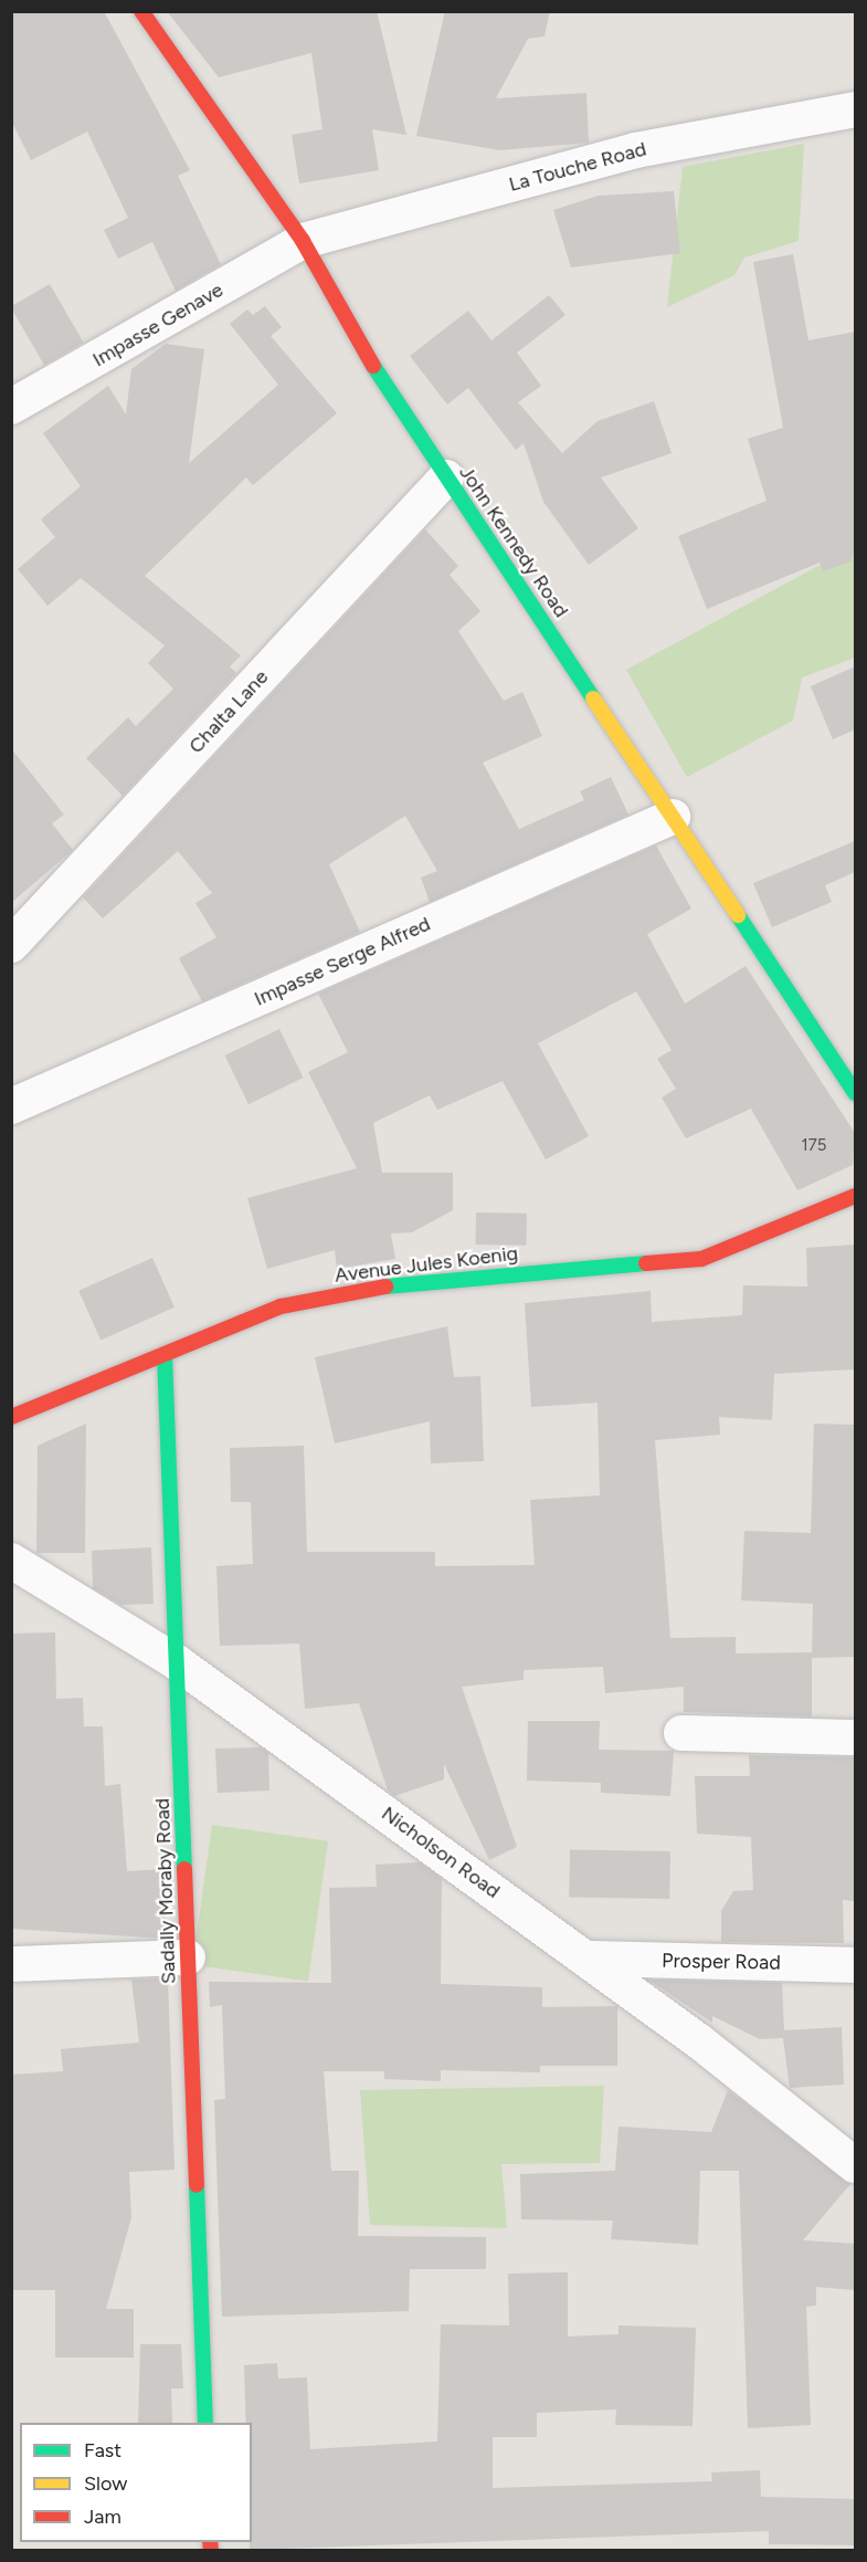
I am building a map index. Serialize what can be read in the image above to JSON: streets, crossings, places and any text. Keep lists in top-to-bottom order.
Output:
{
  "streets": {
    "street": [
      "La Touche Road",
      "Impasse Genave",
      "John Kennedy Road",
      "Chalta Lane",
      "Impasse Serge Alfred",
      "Avenue Jules Koenig",
      "Nicholson Road",
      "Sadally Moraby Road",
      "Prosper Road"
    ]
  },
  "crossings": [
    ["La Touche Road", "Impasse Genave"],
    ["La Touche Road", "John Kennedy Road"],
    ["Impasse Genave", "John Kennedy Road"],
    ["John Kennedy Road", "Chalta Lane"],
    ["John Kennedy Road", "Impasse Serge Alfred"],
    ["Avenue Jules Koenig", "Sadally Moraby Road"],
    ["Nicholson Road", "Sadally Moraby Road"],
    ["Nicholson Road", "Prosper Road"]
  ],
  "house_numbers": ["175"],
  "legend": ["Fast", "Slow", "Jam"]
}
